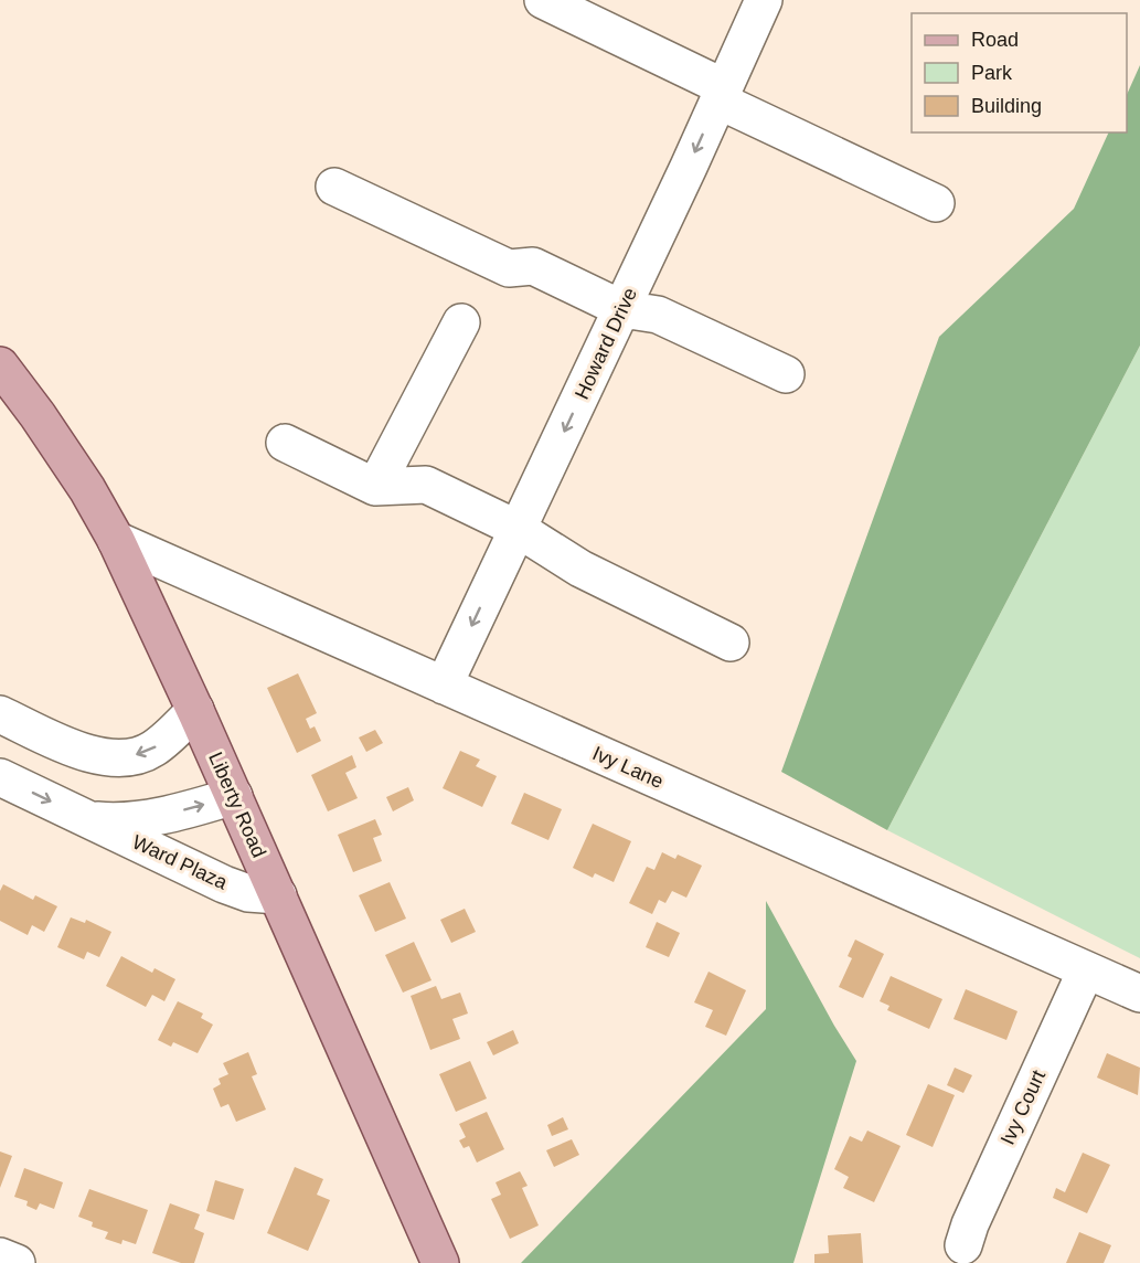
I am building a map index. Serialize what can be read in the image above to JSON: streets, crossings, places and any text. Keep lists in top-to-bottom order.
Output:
{
  "streets": {
    "main road": ["Liberty Road"],
    "street": [
      "Howard Drive",
      "Ivy Lane",
      "Ward Plaza",
      "Ivy Court"
    ]
  },
  "crossings": [
    ["Howard Drive", "Ivy Lane"],
    ["Ivy Lane", "Liberty Road"],
    ["Ivy Lane", "Ivy Court"],
    ["Liberty Road", "Ward Plaza"]
  ],
  "one_way": ["Howard Drive"],
  "legend": ["Road", "Park", "Building"]
}
